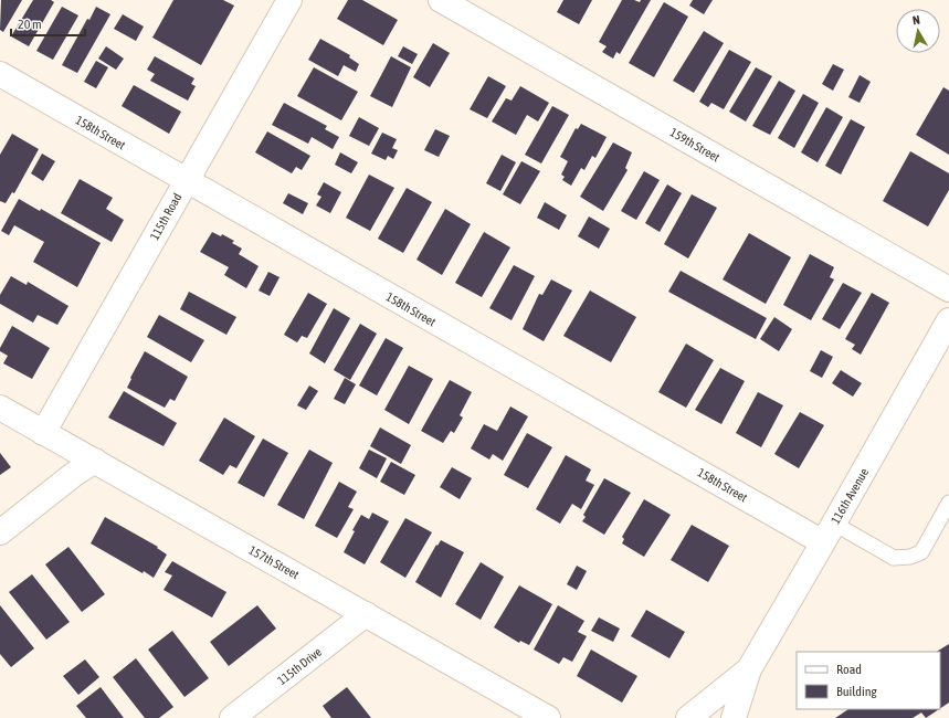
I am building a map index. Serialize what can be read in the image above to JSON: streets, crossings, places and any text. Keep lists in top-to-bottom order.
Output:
{
  "streets": {
    "street": [
      "158th Street",
      "159th Street",
      "115th Road",
      "116th Avenue",
      "157th Street",
      "115th Drive"
    ]
  },
  "crossings": [
    ["158th Street", "115th Road"],
    ["158th Street", "116th Avenue"],
    ["115th Road", "157th Street"],
    ["157th Street", "115th Drive"]
  ],
  "legend": ["Road", "Building"],
  "scale_bar": "20 m",
  "north": "top"
}
